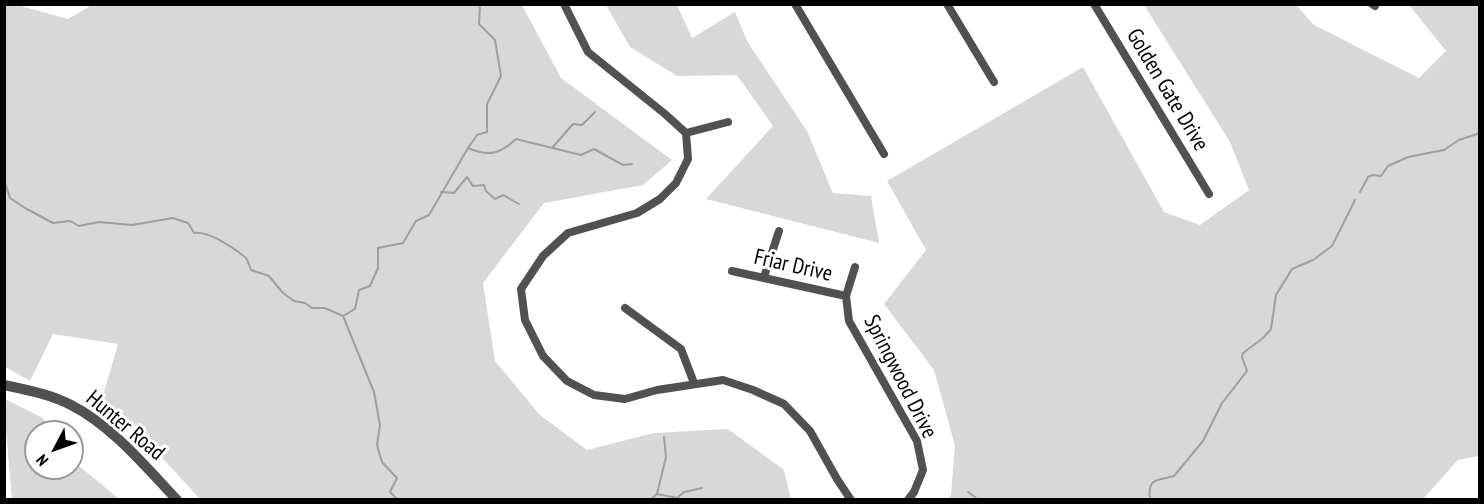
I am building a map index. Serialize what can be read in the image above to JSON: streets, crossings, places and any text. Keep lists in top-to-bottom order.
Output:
{
  "streets": {
    "street": [
      "Golden Gate Drive",
      "Friar Drive",
      "Springwood Drive",
      "Hunter Road"
    ]
  },
  "crossings": [
    ["Friar Drive", "Springwood Drive"]
  ],
  "north": "bottom left"
}
